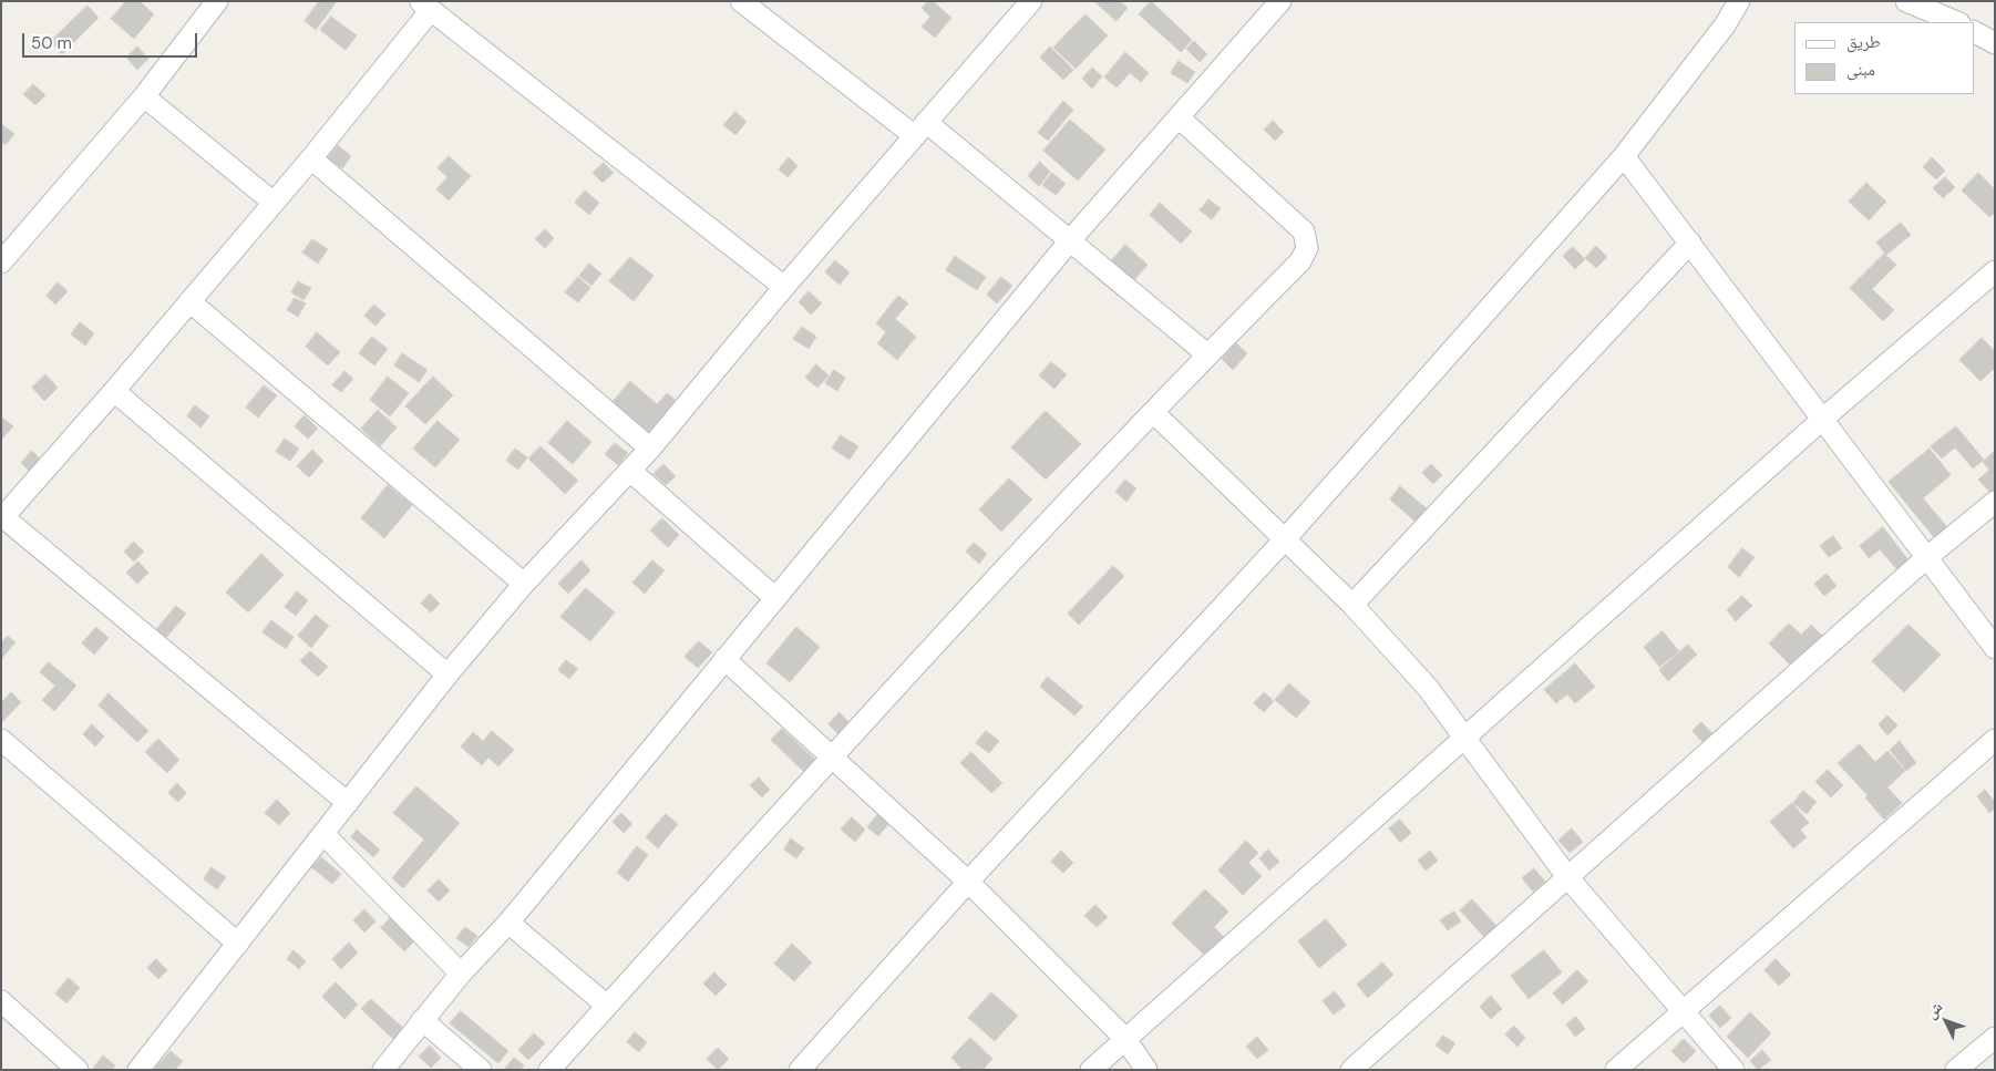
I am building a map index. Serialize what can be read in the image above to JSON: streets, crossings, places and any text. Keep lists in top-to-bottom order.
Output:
{
  "legend": ["طريق", "مبنى"],
  "scale_bar": "50 m",
  "north": "top left"
}
